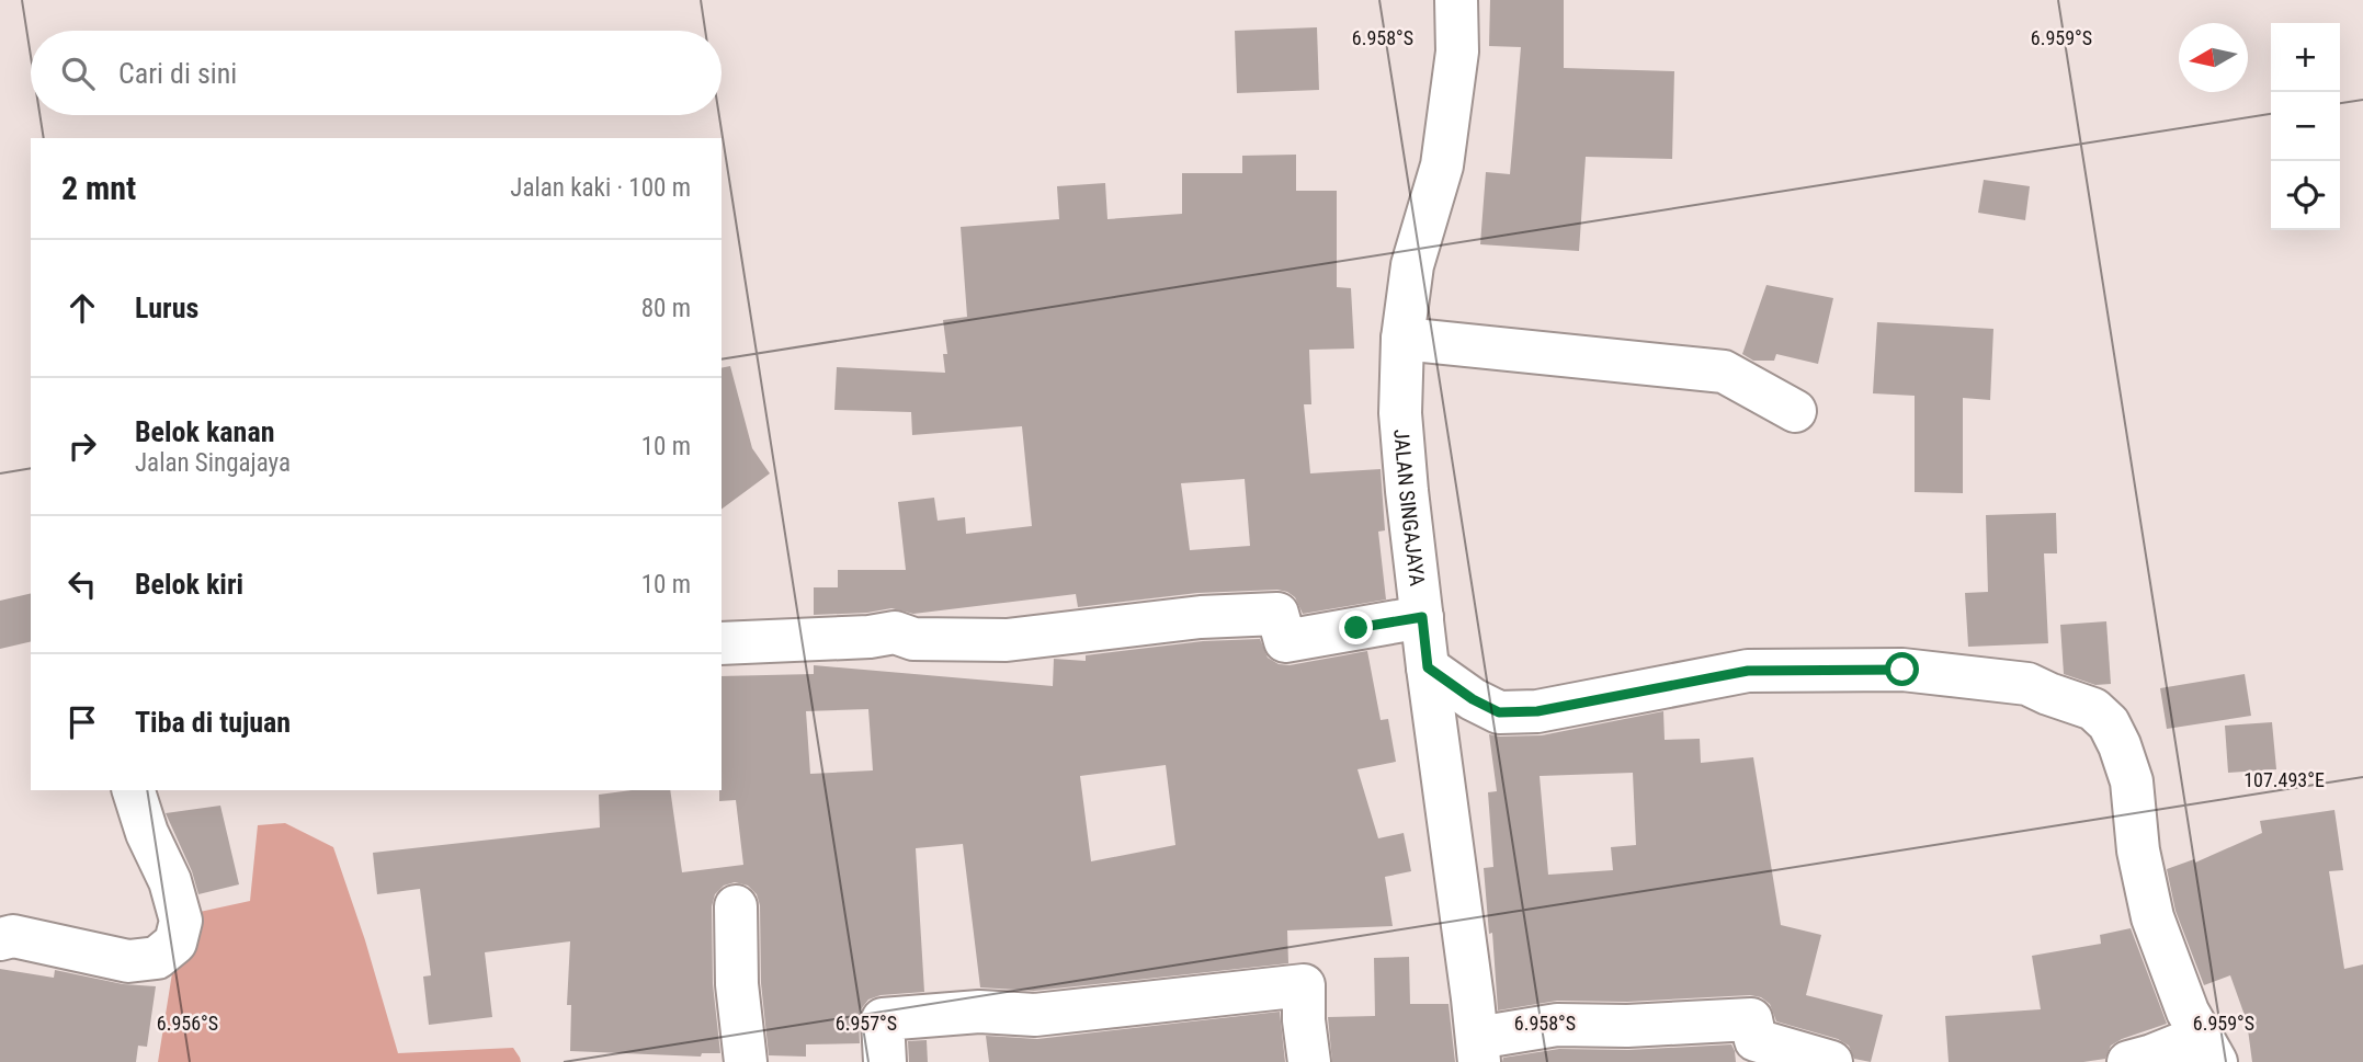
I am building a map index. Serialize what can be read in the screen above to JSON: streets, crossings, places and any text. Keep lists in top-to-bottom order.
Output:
{
  "streets": {
    "street": ["JALAN SINGAJAYA"]
  },
  "north": "left",
  "page": {
    "map_buttons": ["+", "−"],
    "search": "Cari di sini",
    "heading": ["2 mnt", "Jalan kaki · 100 m"],
    "list": [
      ["Lurus", "80 m"],
      ["Belok kanan", "Jalan Singajaya", "10 m"],
      ["Belok kiri", "10 m"],
      "Tiba di tujuan"
    ]
  },
  "coordinates": [
    "6.958°S",
    "6.959°S",
    "107.493°E",
    "6.956°S",
    "6.957°S"
  ]
}
